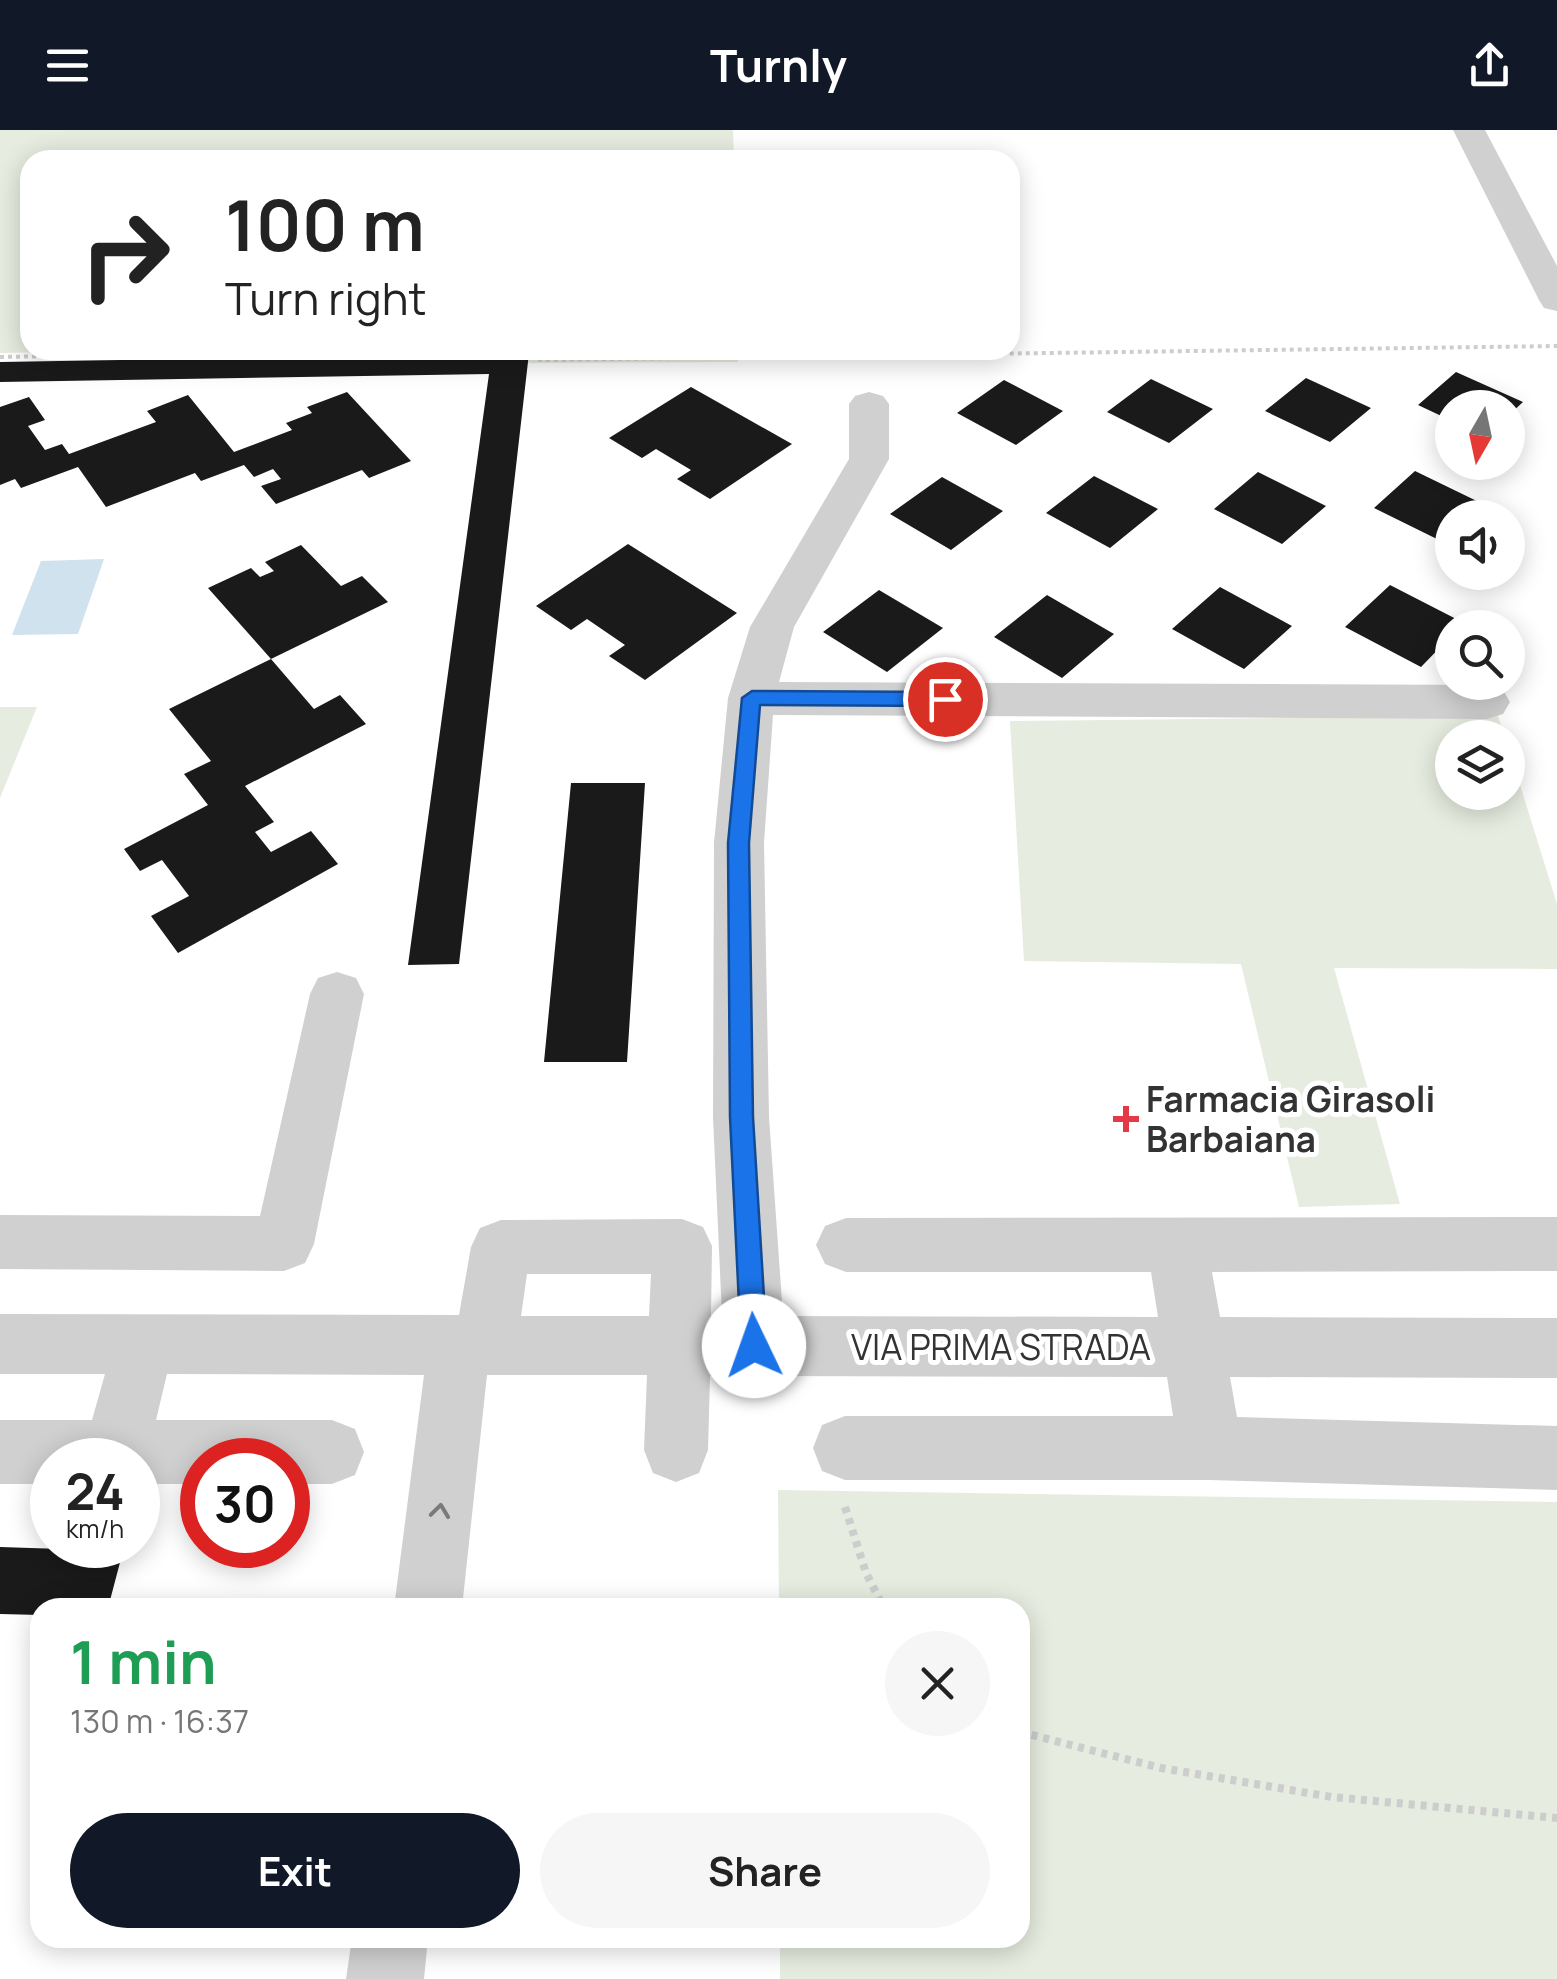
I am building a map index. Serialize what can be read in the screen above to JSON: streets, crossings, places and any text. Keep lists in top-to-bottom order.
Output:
{
  "streets": {
    "street": ["VIA PRIMA STRADA"]
  },
  "places": {
    "health": ["Farmacia Girasoli Barbaiana"]
  },
  "north": "bottom",
  "page": {
    "header": "Turnly",
    "turn": ["100 m", "Turn right"],
    "speed": "24 km/h",
    "limit": "30",
    "heading": ["1 min", "130 m · 16:37"],
    "buttons": ["Exit", "Share"]
  }
}
